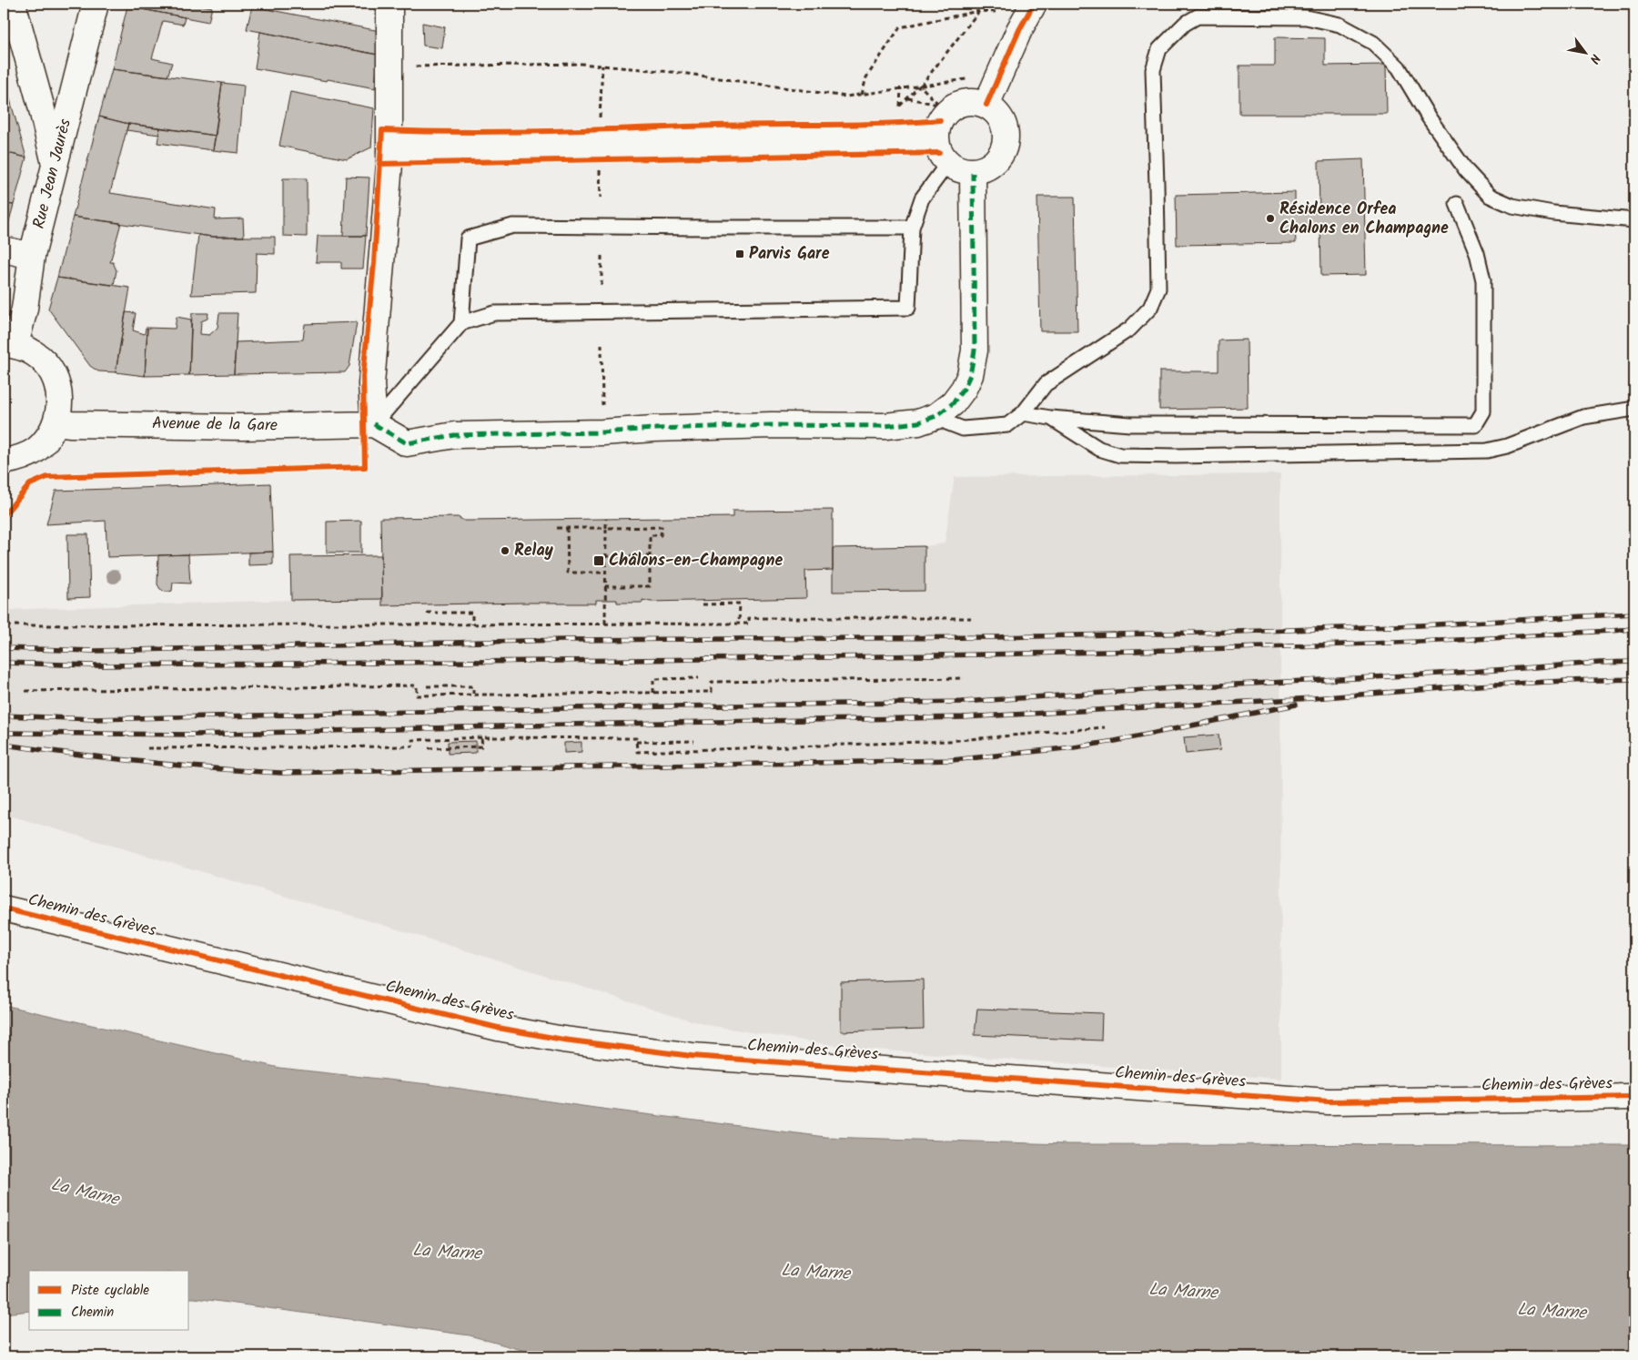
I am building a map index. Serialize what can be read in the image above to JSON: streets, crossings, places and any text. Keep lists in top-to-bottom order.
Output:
{
  "streets": {
    "street": ["Rue Jean Jaurès", "Avenue de la Gare", "Chemin des Grèves"]
  },
  "water": ["La Marne"],
  "places": {
    "other": ["Résidence Orfea Chalons en Champagne", "Relay"],
    "transit": ["Parvis Gare", "Châlons-en-Champagne"]
  },
  "legend": ["Piste cyclable", "Chemin"],
  "north": "bottom right"
}
